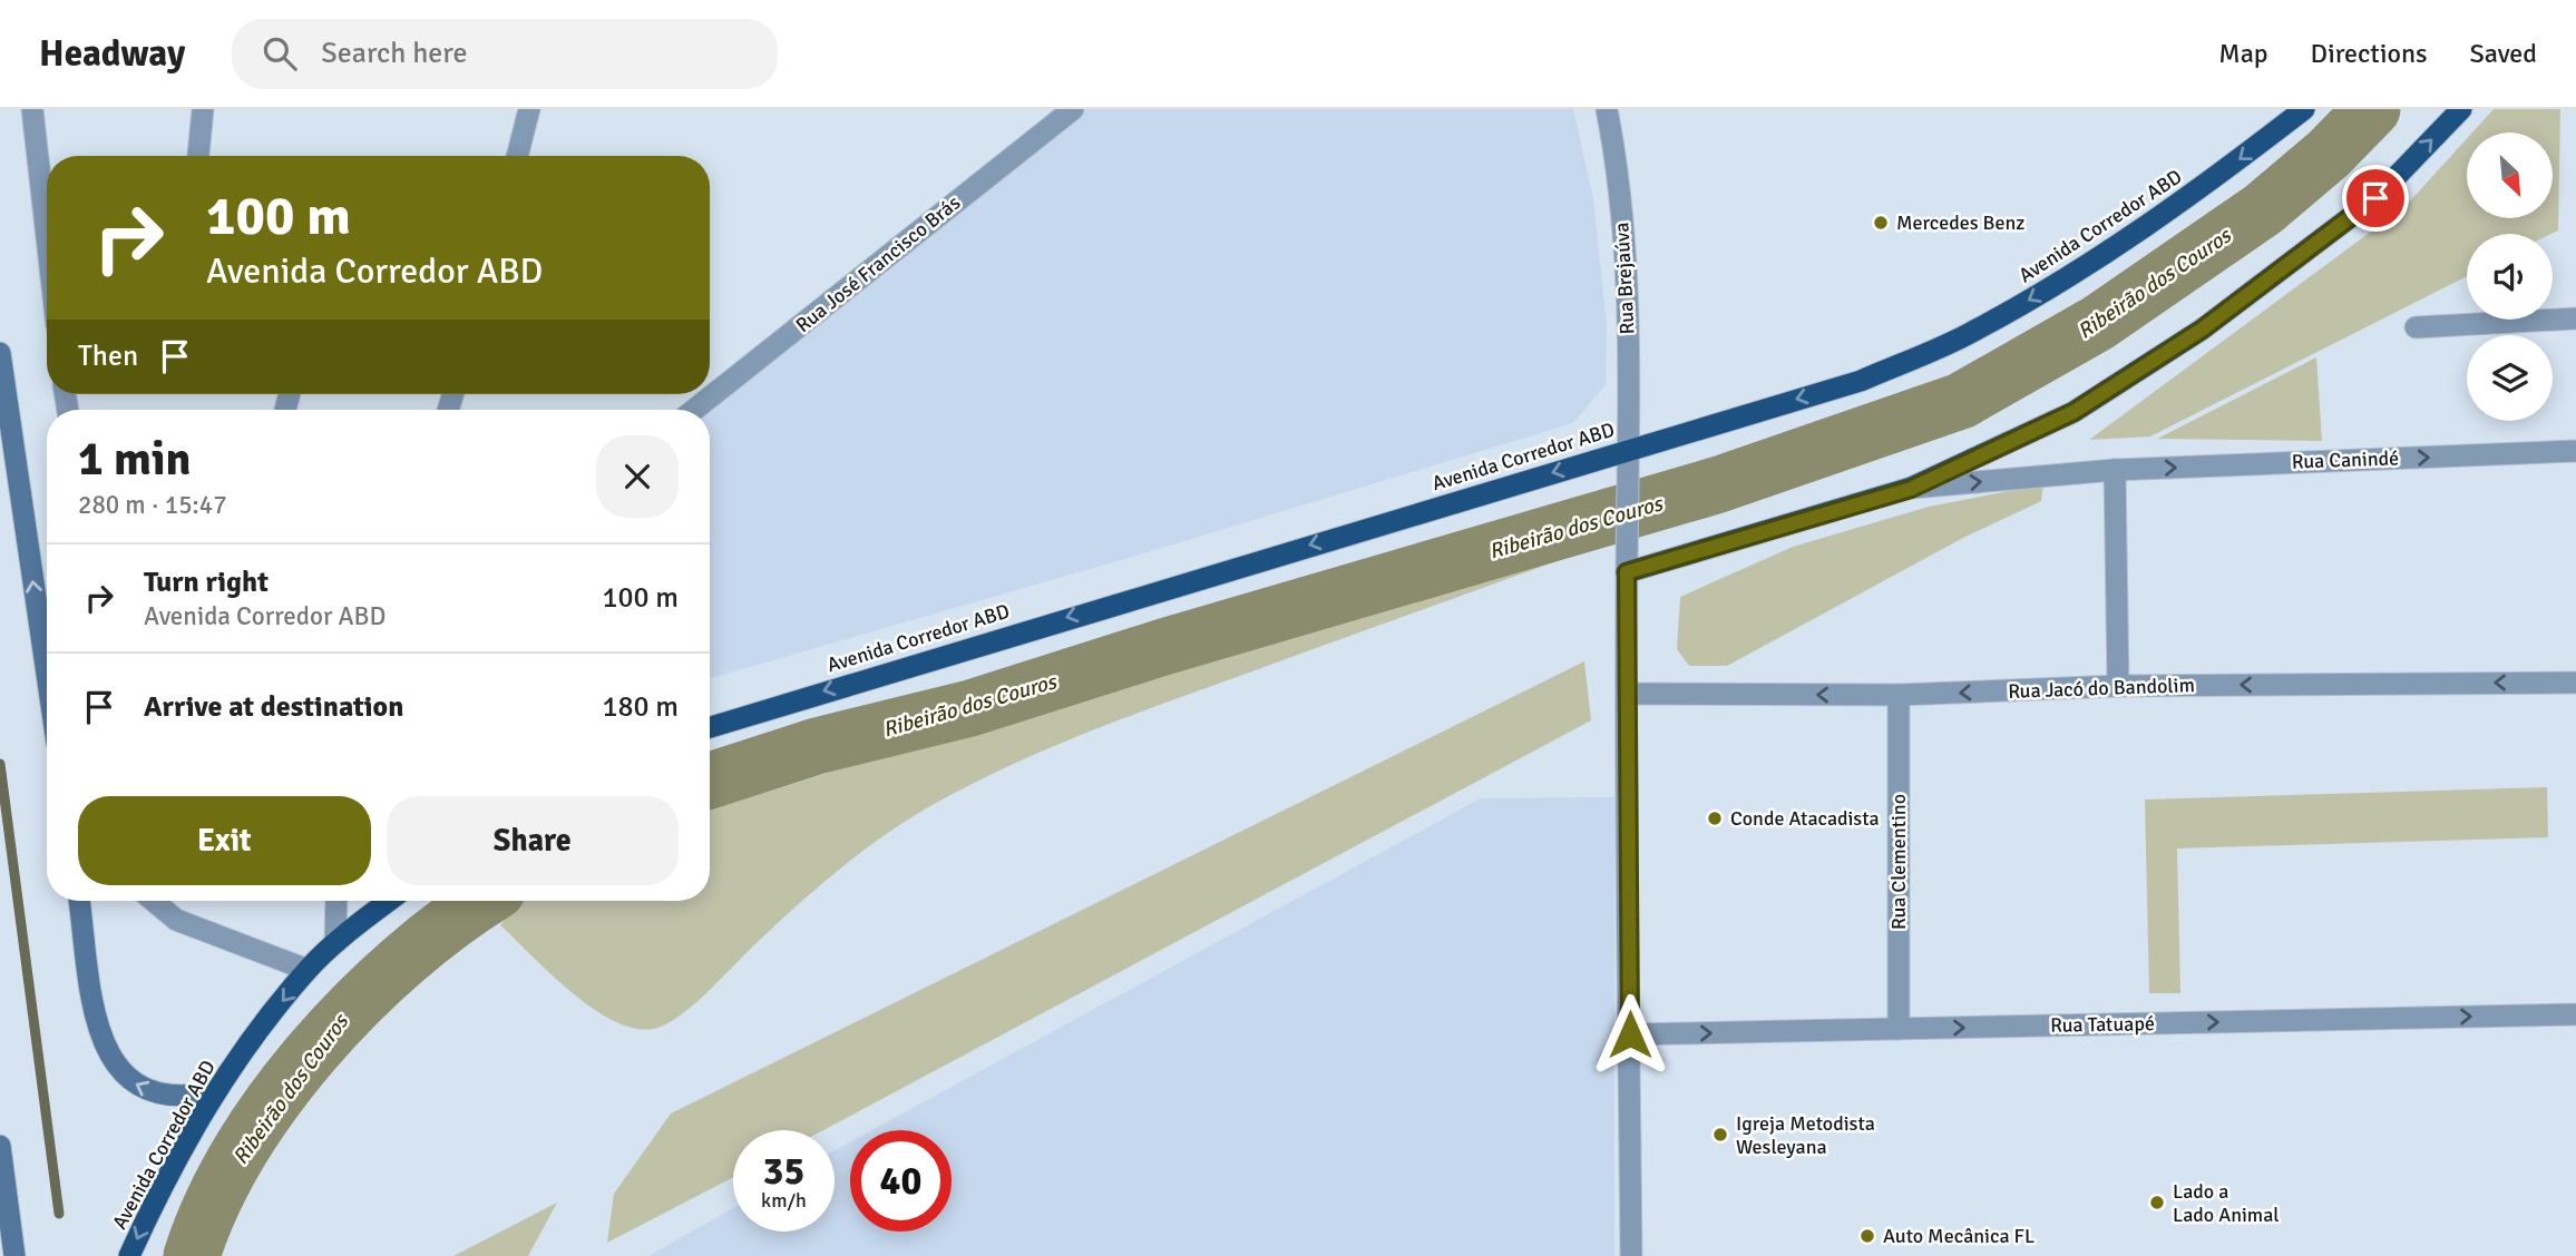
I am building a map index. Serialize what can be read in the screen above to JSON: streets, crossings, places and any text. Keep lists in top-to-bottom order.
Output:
{
  "streets": {
    "highway": ["Avenida Corredor ABD"],
    "street": [
      "Rua José Francisco Brás",
      "Rua Brejaúva",
      "Rua Canindé",
      "Rua Jacó do Bandolim",
      "Rua Clementino",
      "Rua Tatuapé"
    ]
  },
  "crossings": [
    ["Avenida Corredor ABD", "Rua Brejaúva"],
    ["Rua Brejaúva", "Rua Jacó do Bandolim"],
    ["Rua Brejaúva", "Rua Tatuapé"],
    ["Rua Jacó do Bandolim", "Rua Clementino"],
    ["Rua Clementino", "Rua Tatuapé"]
  ],
  "one_way": ["Rua Canindé", "Rua Jacó do Bandolim", "Rua Tatuapé"],
  "water": ["Ribeirão dos Couros"],
  "places": [
    "Mercedes Benz",
    "Conde Atacadista",
    "Igreja Metodista Wesleyana",
    "Lado a Lado Animal",
    "Auto Mecânica FL"
  ],
  "north": "bottom right",
  "page": {
    "header": "Headway",
    "search": "Search here",
    "nav": ["Map", "Directions", "Saved"],
    "turn": ["100 m", "Avenida Corredor ABD"],
    "then": "Then",
    "heading": ["1 min", "280 m · 15:47"],
    "list": [
      {
        "name": "Turn right",
        "note": "Avenida Corredor ABD",
        "value": "100 m"
      },
      {
        "name": "Arrive at destination",
        "value": "180 m"
      }
    ],
    "buttons": ["Exit", "Share"],
    "speed": "35 km/h",
    "limit": "40"
  }
}
